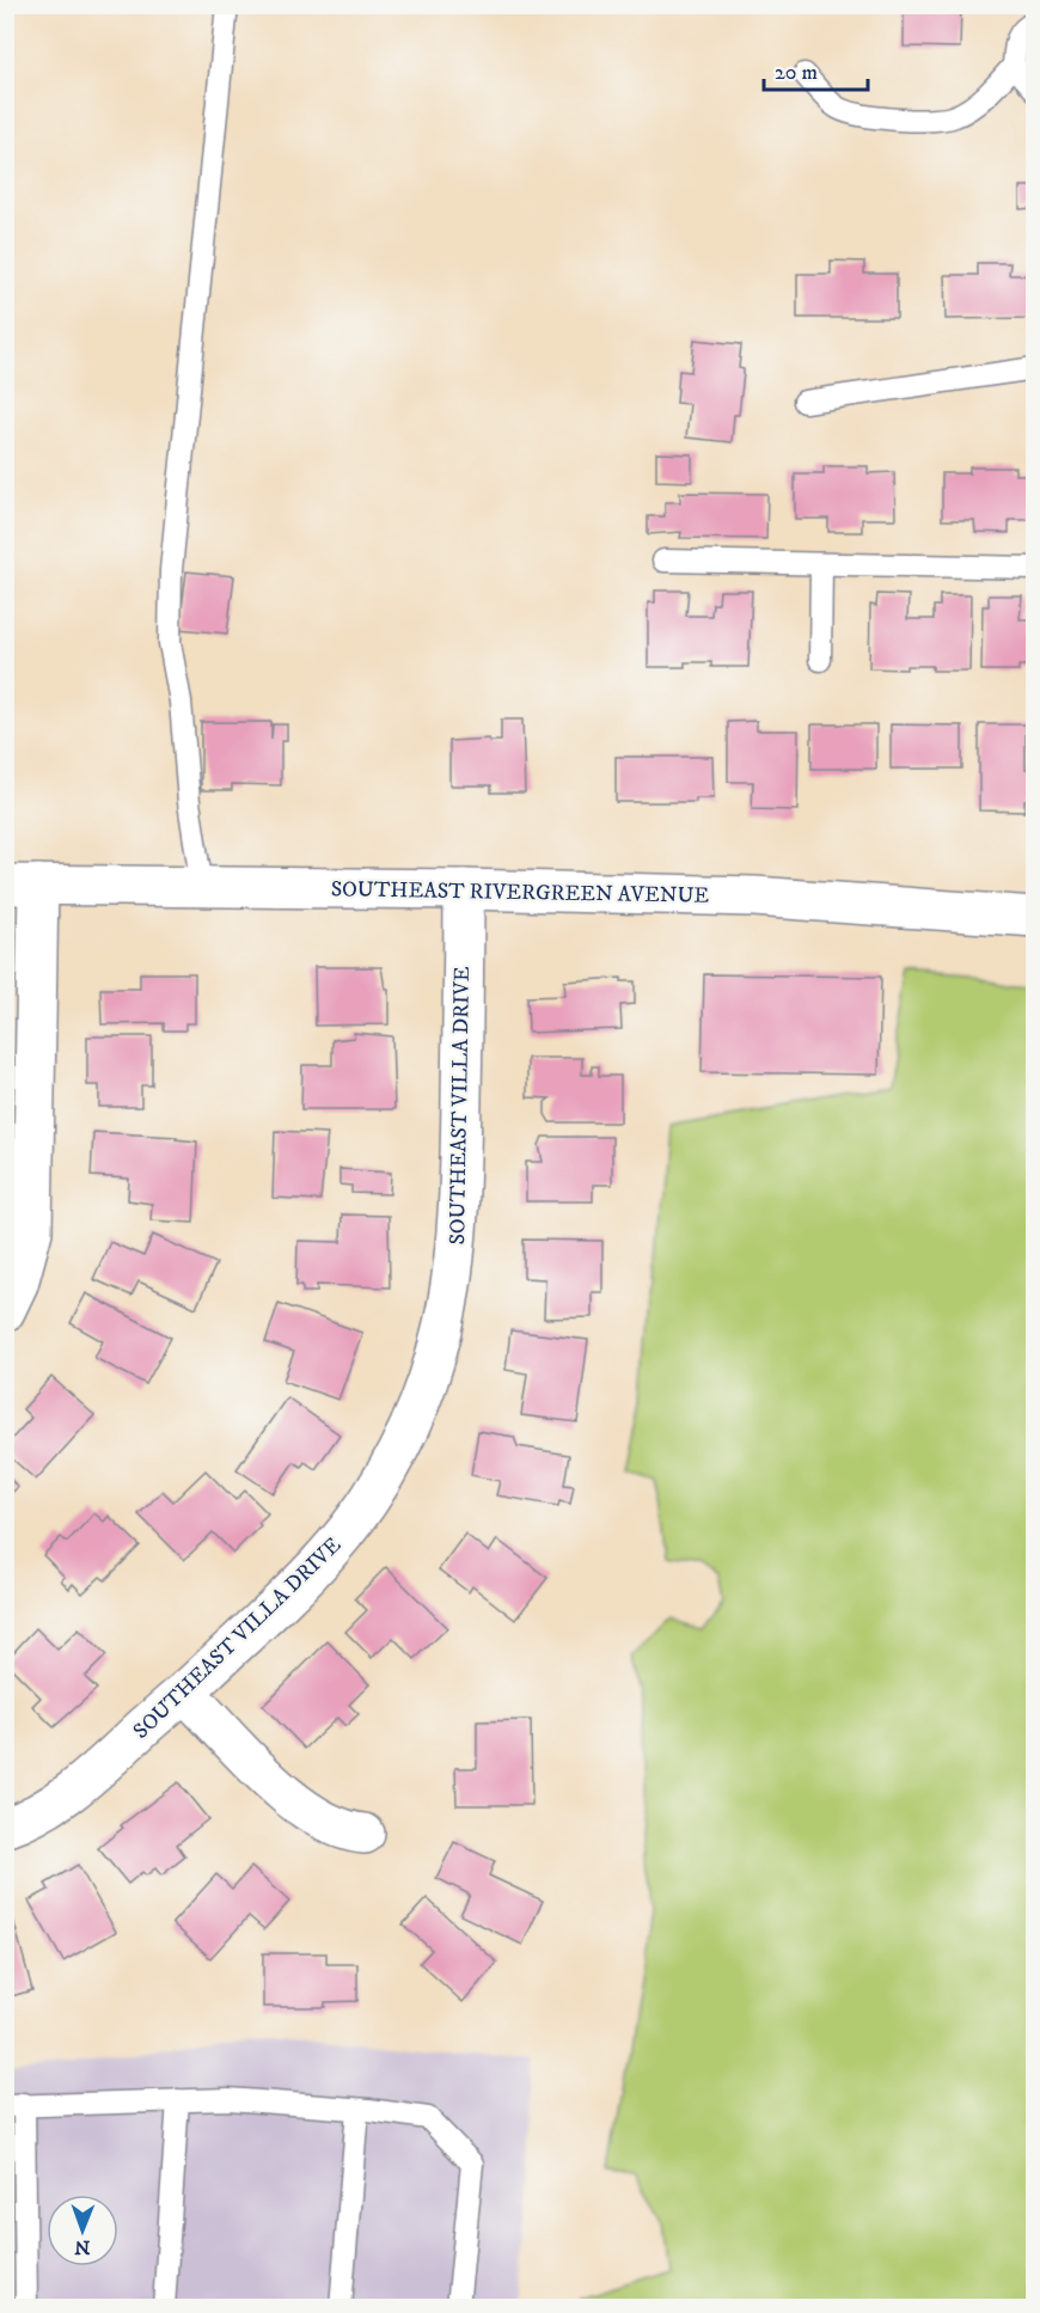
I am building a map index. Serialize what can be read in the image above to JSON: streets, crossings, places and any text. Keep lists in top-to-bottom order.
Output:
{
  "streets": {
    "street": ["SOUTHEAST RIVERGREEN AVENUE", "SOUTHEAST VILLA DRIVE"]
  },
  "crossings": [
    ["SOUTHEAST RIVERGREEN AVENUE", "SOUTHEAST VILLA DRIVE"]
  ],
  "scale_bar": "20 m",
  "north": "bottom"
}
